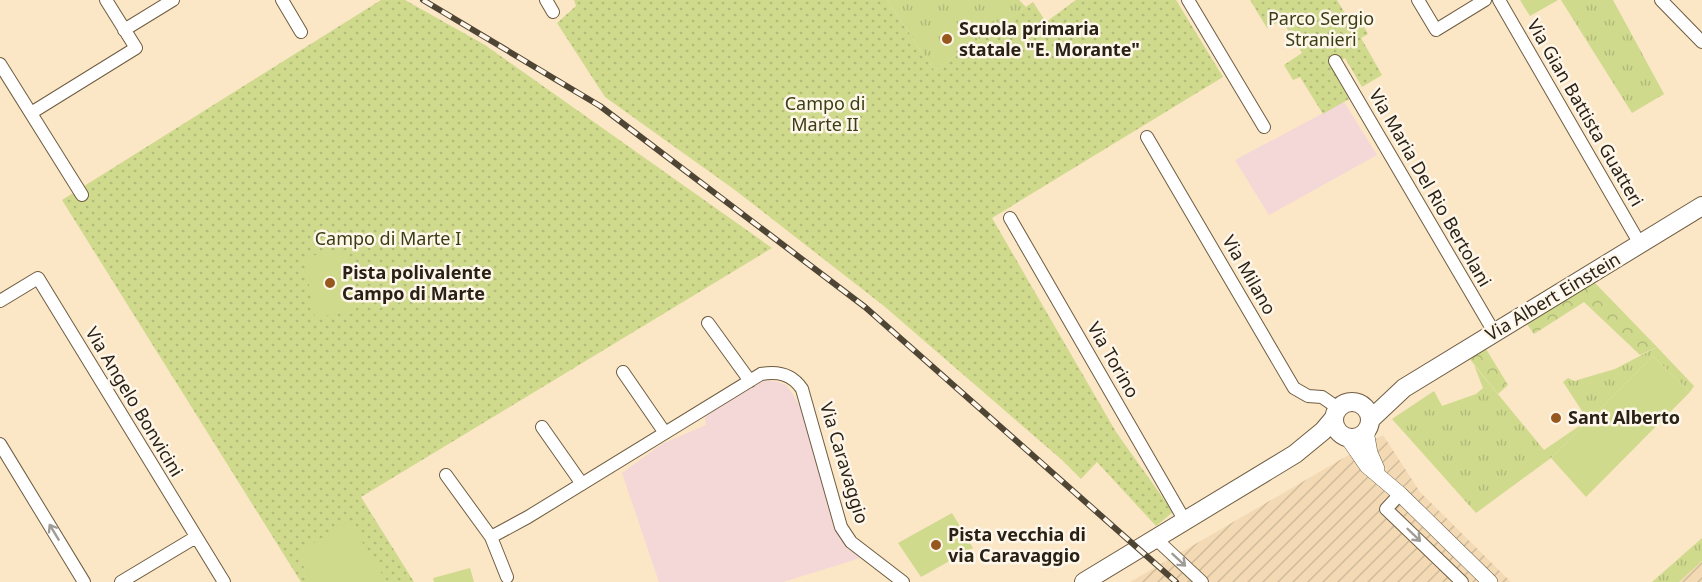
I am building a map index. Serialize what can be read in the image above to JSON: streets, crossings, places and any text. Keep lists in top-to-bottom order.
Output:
{
  "streets": {
    "main road": ["Via Albert Einstein"],
    "street": [
      "Via Gian Battista Guatteri",
      "Via Maria Del Rio Bertolani",
      "Via Milano",
      "Via Torino",
      "Via Angelo Bonvicini",
      "Via Caravaggio"
    ]
  },
  "crossings": [
    ["Via Gian Battista Guatteri", "Via Albert Einstein"],
    ["Via Maria Del Rio Bertolani", "Via Albert Einstein"],
    ["Via Milano", "Via Albert Einstein"]
  ],
  "parks": ["Parco Sergio Stranieri", "Campo di Marte II", "Campo di Marte I"],
  "places": [
    "Scuola primaria statale \"E. Morante\"",
    "Pista polivalente Campo di Marte",
    "Sant Alberto",
    "Pista vecchia di via Caravaggio"
  ]
}
